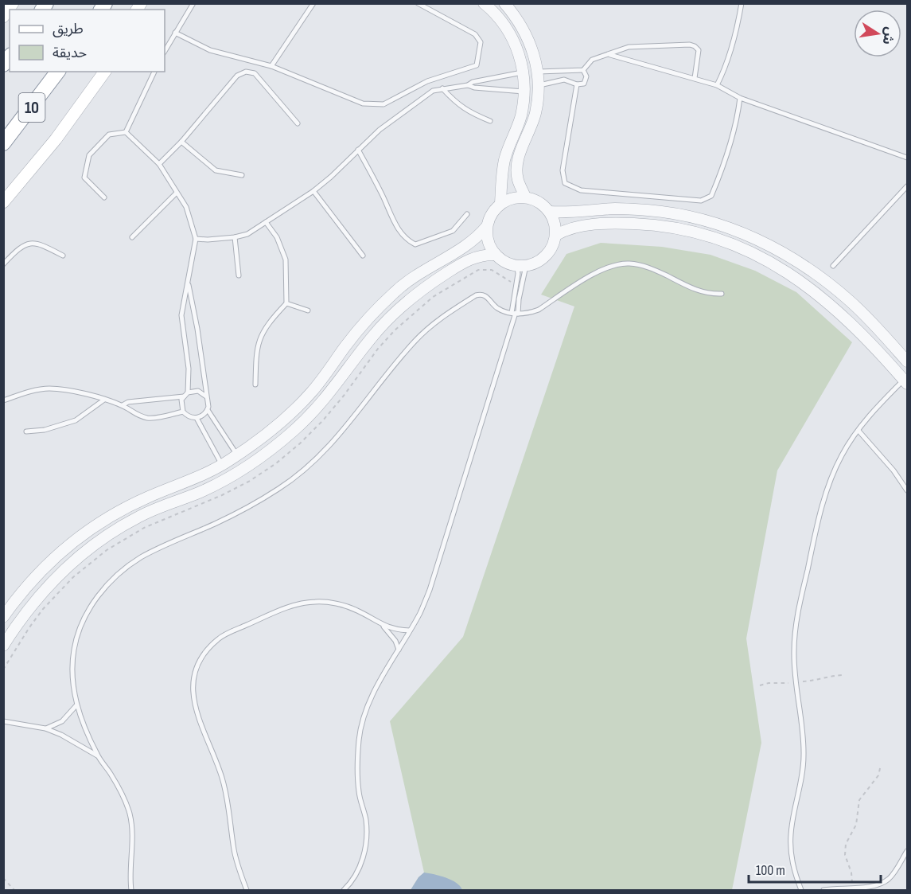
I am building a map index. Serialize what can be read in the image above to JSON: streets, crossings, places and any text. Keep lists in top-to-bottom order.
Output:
{
  "streets": {
    "highway": ["10"]
  },
  "legend": ["طريق", "حديقة"],
  "scale_bar": "100 m",
  "north": "right"
}
